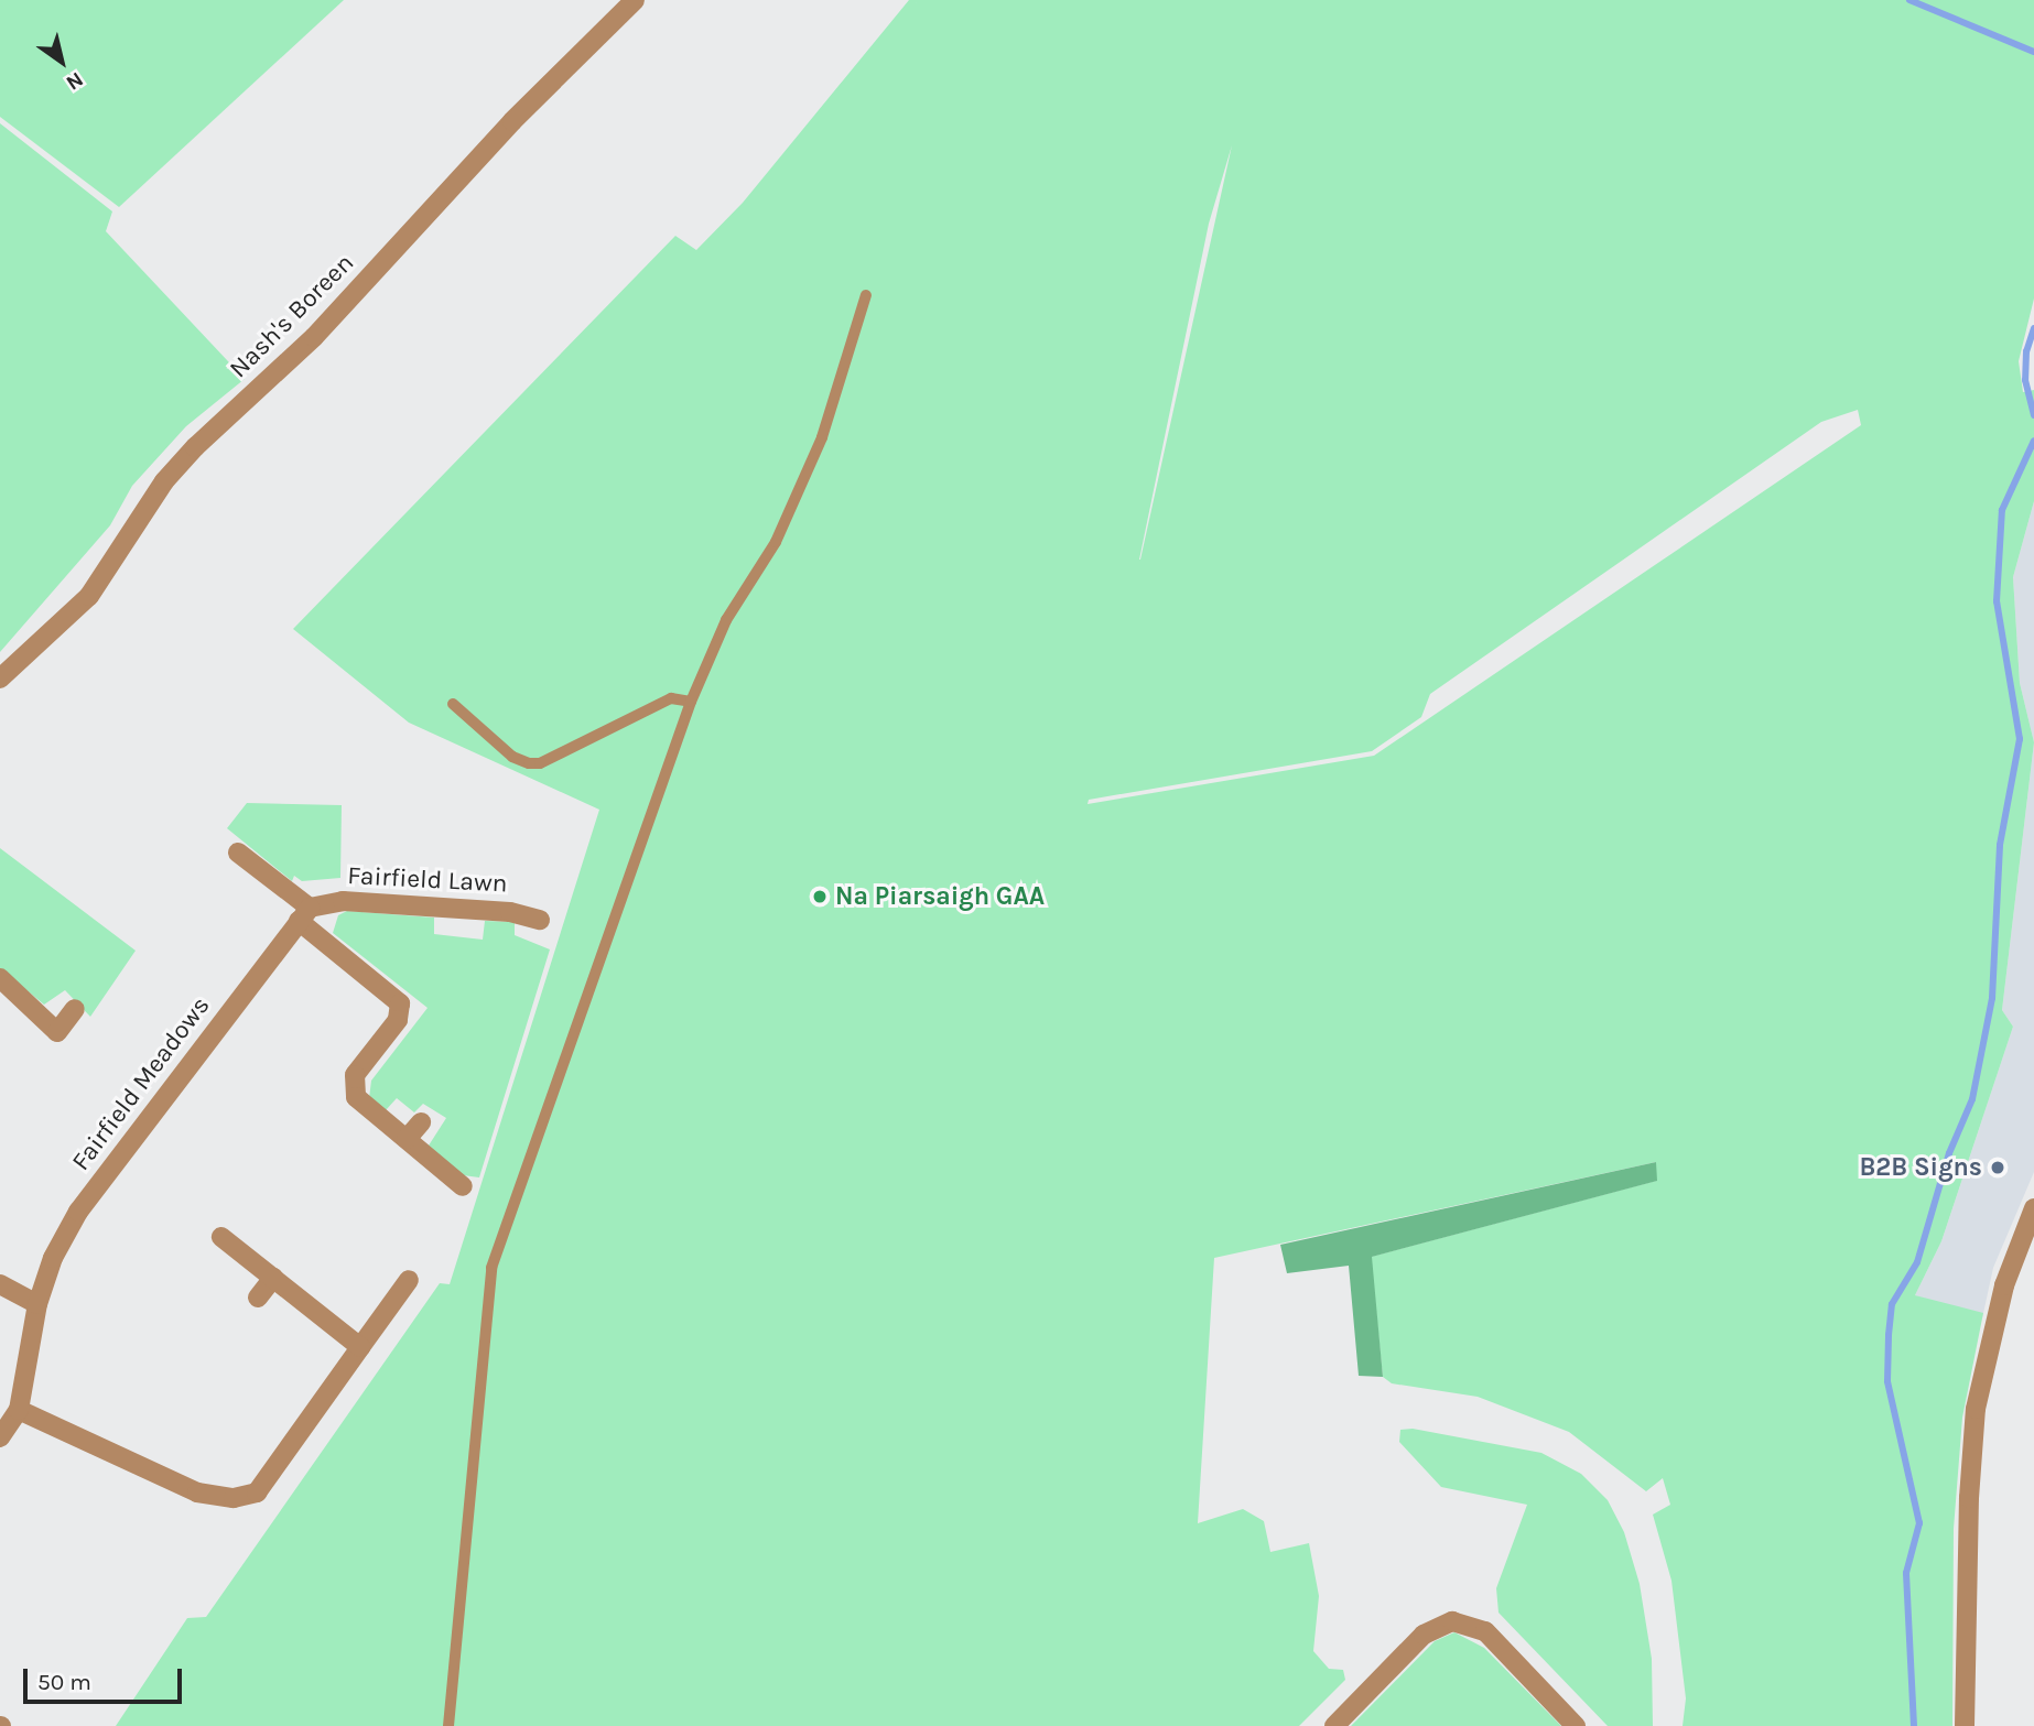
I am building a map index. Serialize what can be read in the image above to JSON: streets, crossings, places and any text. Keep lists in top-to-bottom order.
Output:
{
  "streets": {
    "street": ["Nash's Boreen", "Fairfield Lawn", "Fairfield Meadows"]
  },
  "crossings": [
    ["Fairfield Lawn", "Fairfield Meadows"]
  ],
  "places": ["Na Piarsaigh GAA", "B2B Signs"],
  "scale_bar": "50 m",
  "north": "bottom right"
}
